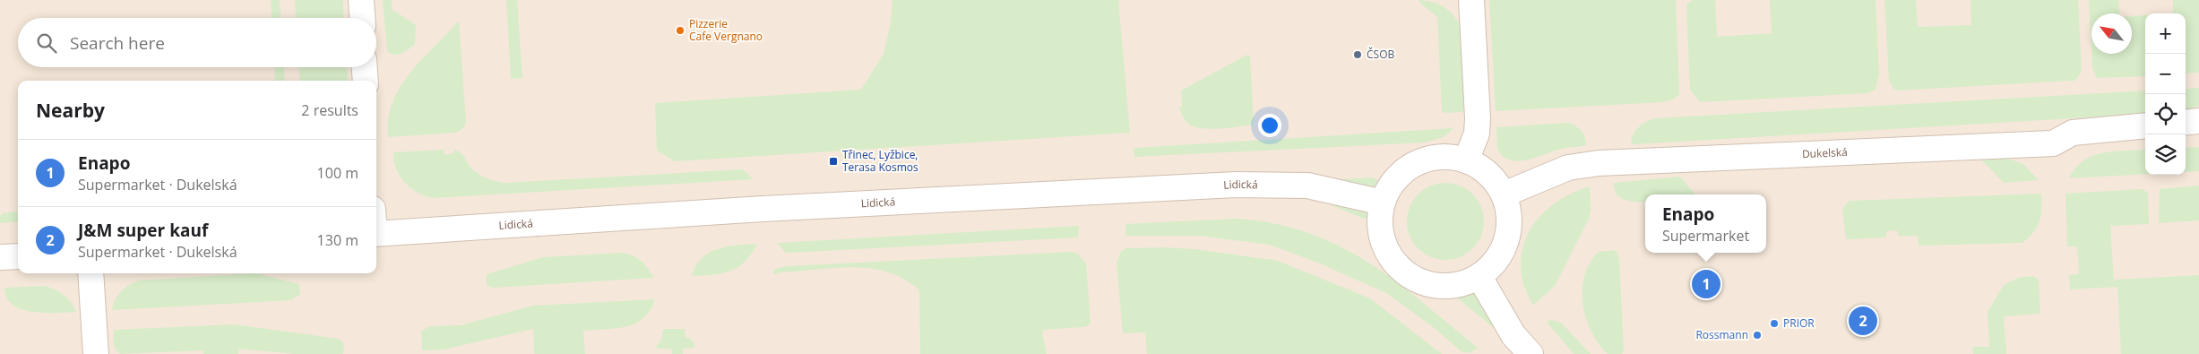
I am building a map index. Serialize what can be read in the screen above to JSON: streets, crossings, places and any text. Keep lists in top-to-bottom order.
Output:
{
  "streets": {
    "street": ["Dukelská", "Lidická"]
  },
  "crossings": [
    ["Dukelská", "Lidická"]
  ],
  "places": {
    "other": [
      "Pizzerie Cafe Vergnano",
      "ČSOB",
      "PRIOR",
      "Rossmann"
    ],
    "transit": ["Třinec, Lyžbice, Terasa Kosmos"]
  },
  "north": "top left",
  "page": {
    "map_buttons": ["+", "−"],
    "search": "Search here",
    "heading": ["Nearby", "2 results"],
    "list": [
      {
        "mark": "1",
        "name": "Enapo",
        "note": "Supermarket · Dukelská",
        "value": "100 m"
      },
      {
        "mark": "2",
        "name": "J&M super kauf",
        "note": "Supermarket · Dukelská",
        "value": "130 m"
      }
    ],
    "popup": ["Enapo", "Supermarket"],
    "pins": ["1", "2"]
  }
}
